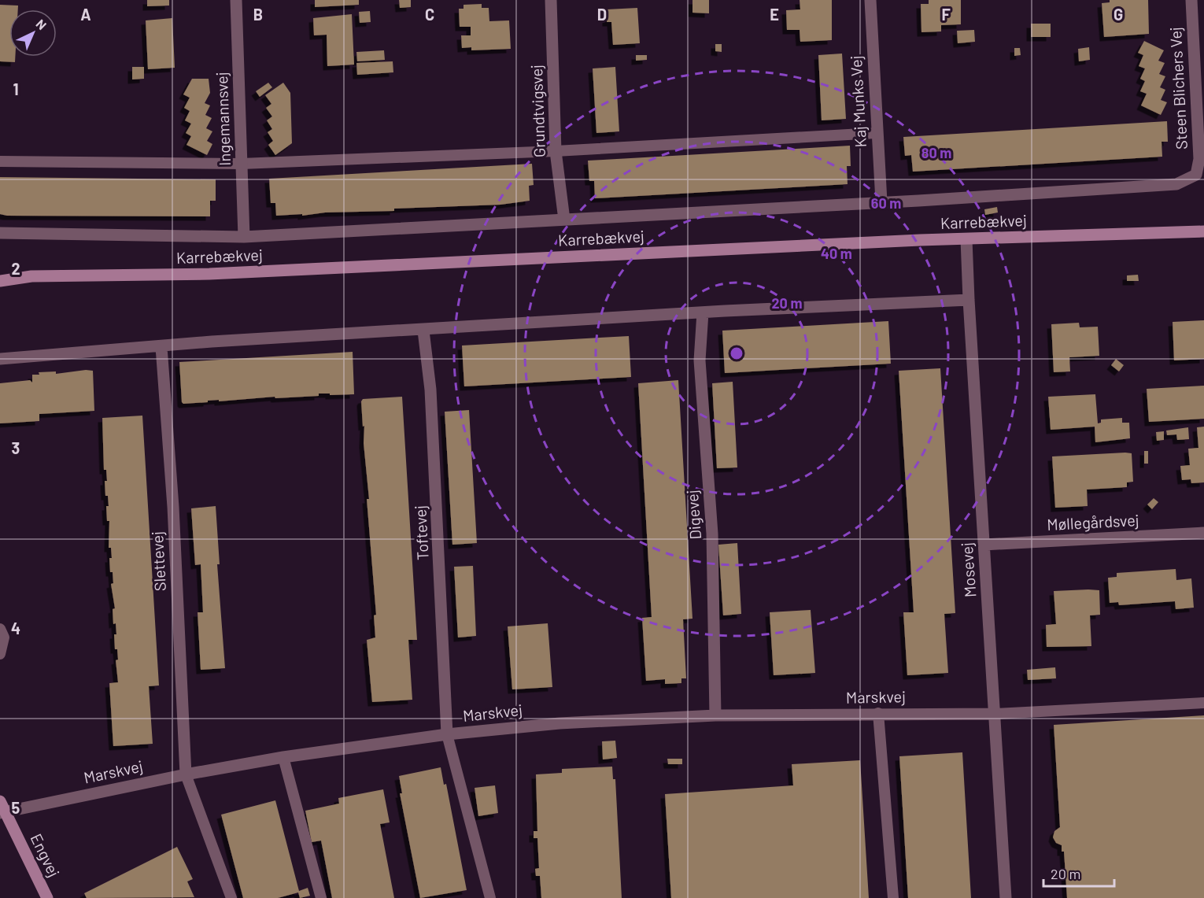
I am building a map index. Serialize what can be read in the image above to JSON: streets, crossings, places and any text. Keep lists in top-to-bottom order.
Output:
{
  "streets": {
    "street": [
      "Steen Blichers Vej",
      "Kaj Munks Vej",
      "Grundtvigsvej",
      "Ingemannsvej",
      "Karrebækvej",
      "Digevej",
      "Møllegårdsvej",
      "Toftevej",
      "Slettevej",
      "Mosevej",
      "Marskvej",
      "Engvej"
    ]
  },
  "crossings": [
    ["Steen Blichers Vej", "Karrebækvej"],
    ["Kaj Munks Vej", "Karrebækvej"],
    ["Grundtvigsvej", "Karrebækvej"],
    ["Ingemannsvej", "Karrebækvej"],
    ["Karrebækvej", "Mosevej"],
    ["Digevej", "Marskvej"],
    ["Møllegårdsvej", "Mosevej"],
    ["Toftevej", "Marskvej"],
    ["Slettevej", "Marskvej"],
    ["Mosevej", "Marskvej"],
    ["Marskvej", "Engvej"]
  ],
  "scale_bar": "20 m",
  "north": "top right",
  "grid": {
    "columns": [
      "A",
      "B",
      "C",
      "D",
      "E",
      "F",
      "G"
    ],
    "rows": [
      "1",
      "2",
      "3",
      "4",
      "5"
    ]
  },
  "rings": [
    "80 m",
    "60 m",
    "40 m",
    "20 m"
  ]
}
